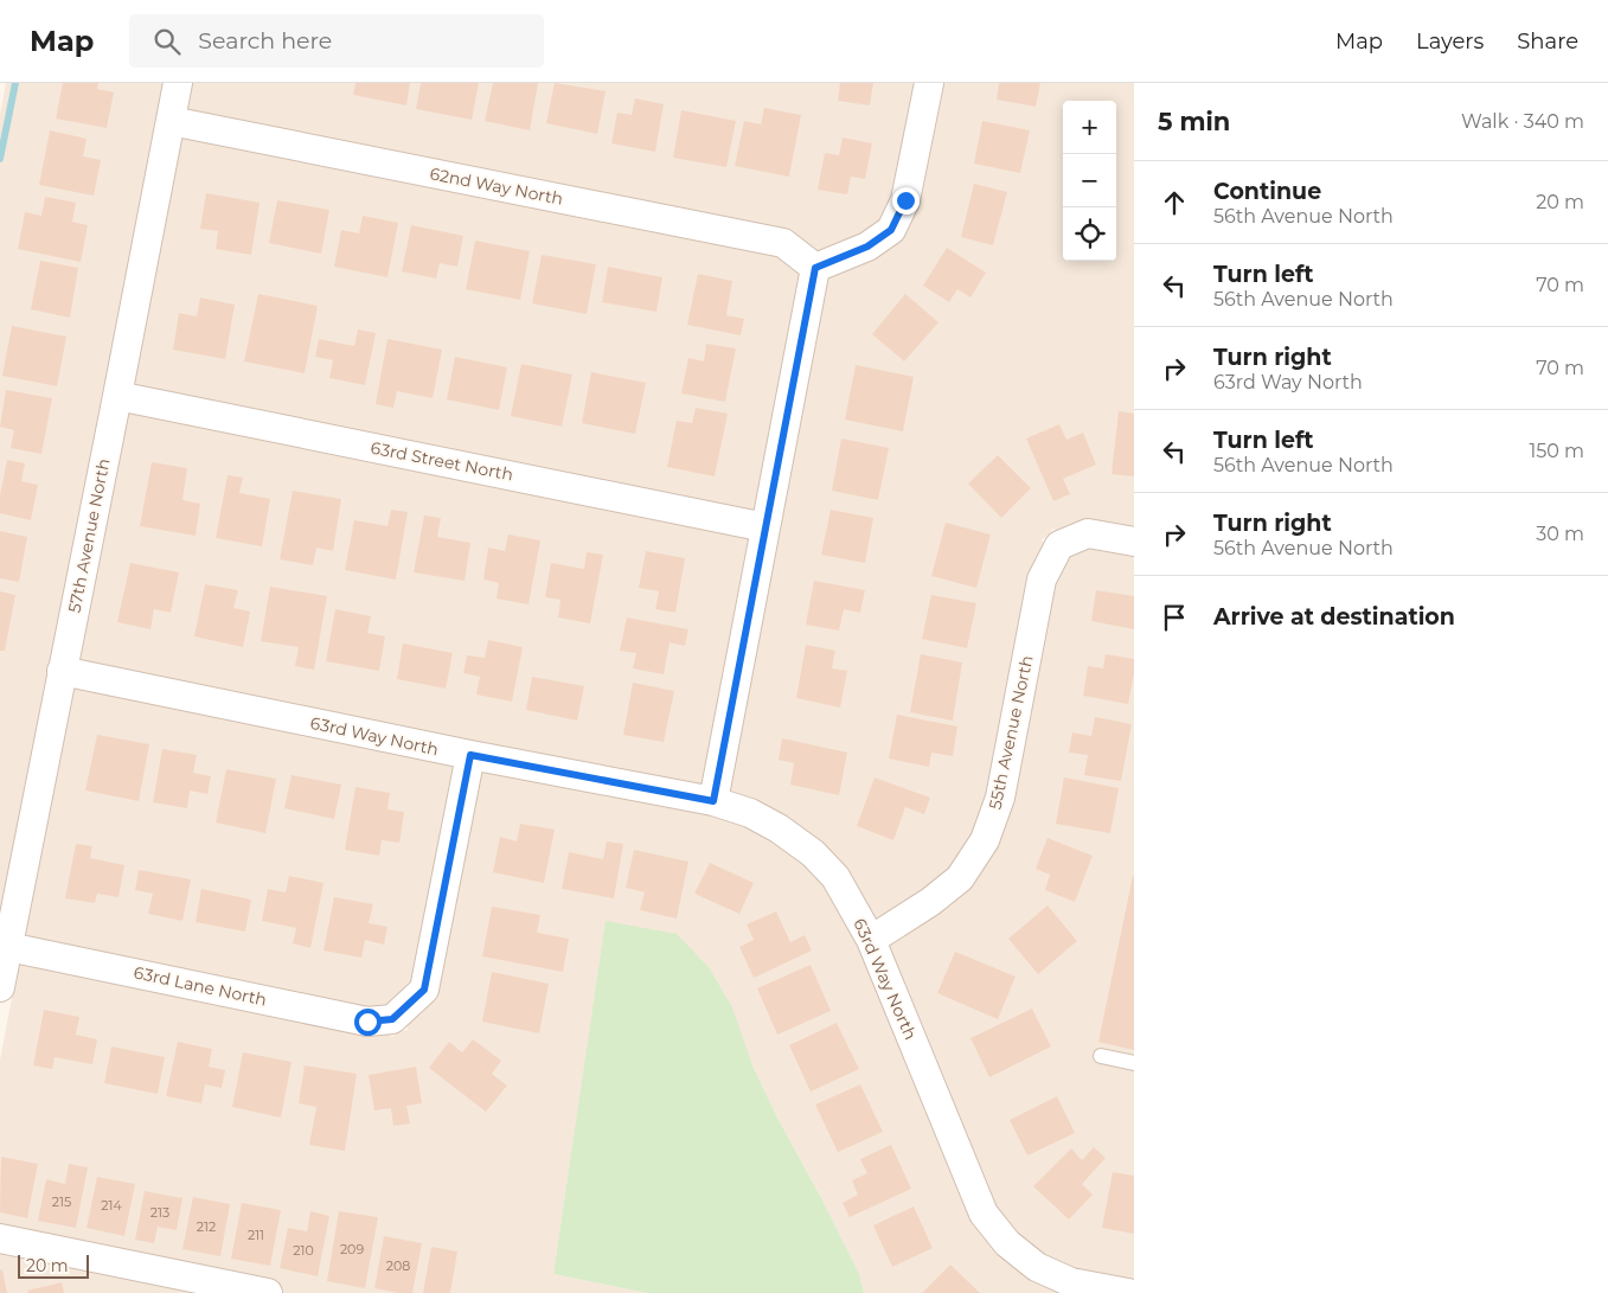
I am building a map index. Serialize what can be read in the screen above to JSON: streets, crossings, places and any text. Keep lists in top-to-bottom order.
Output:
{
  "streets": {
    "street": [
      "62nd Way North",
      "63rd Street North",
      "57th Avenue North",
      "55th Avenue North",
      "63rd Way North",
      "63rd Lane North"
    ]
  },
  "crossings": [
    ["62nd Way North", "57th Avenue North"],
    ["63rd Street North", "57th Avenue North"],
    ["57th Avenue North", "63rd Way North"],
    ["57th Avenue North", "63rd Lane North"],
    ["55th Avenue North", "63rd Way North"],
    ["63rd Way North", "63rd Lane North"]
  ],
  "house_numbers": [
    "215",
    "214",
    "213",
    "212",
    "211",
    "209",
    "210",
    "208"
  ],
  "scale_bar": "20 m",
  "page": {
    "header": "Map",
    "search": "Search here",
    "nav": ["Map", "Layers", "Share"],
    "heading": ["5 min", "Walk · 340 m"],
    "map_buttons": ["+", "−"],
    "list": [
      ["Continue", "56th Avenue North", "20 m"],
      ["Turn left", "56th Avenue North", "70 m"],
      ["Turn right", "63rd Way North", "70 m"],
      ["Turn left", "56th Avenue North", "150 m"],
      ["Turn right", "56th Avenue North", "30 m"],
      "Arrive at destination"
    ],
    "scale": "20 m"
  }
}
